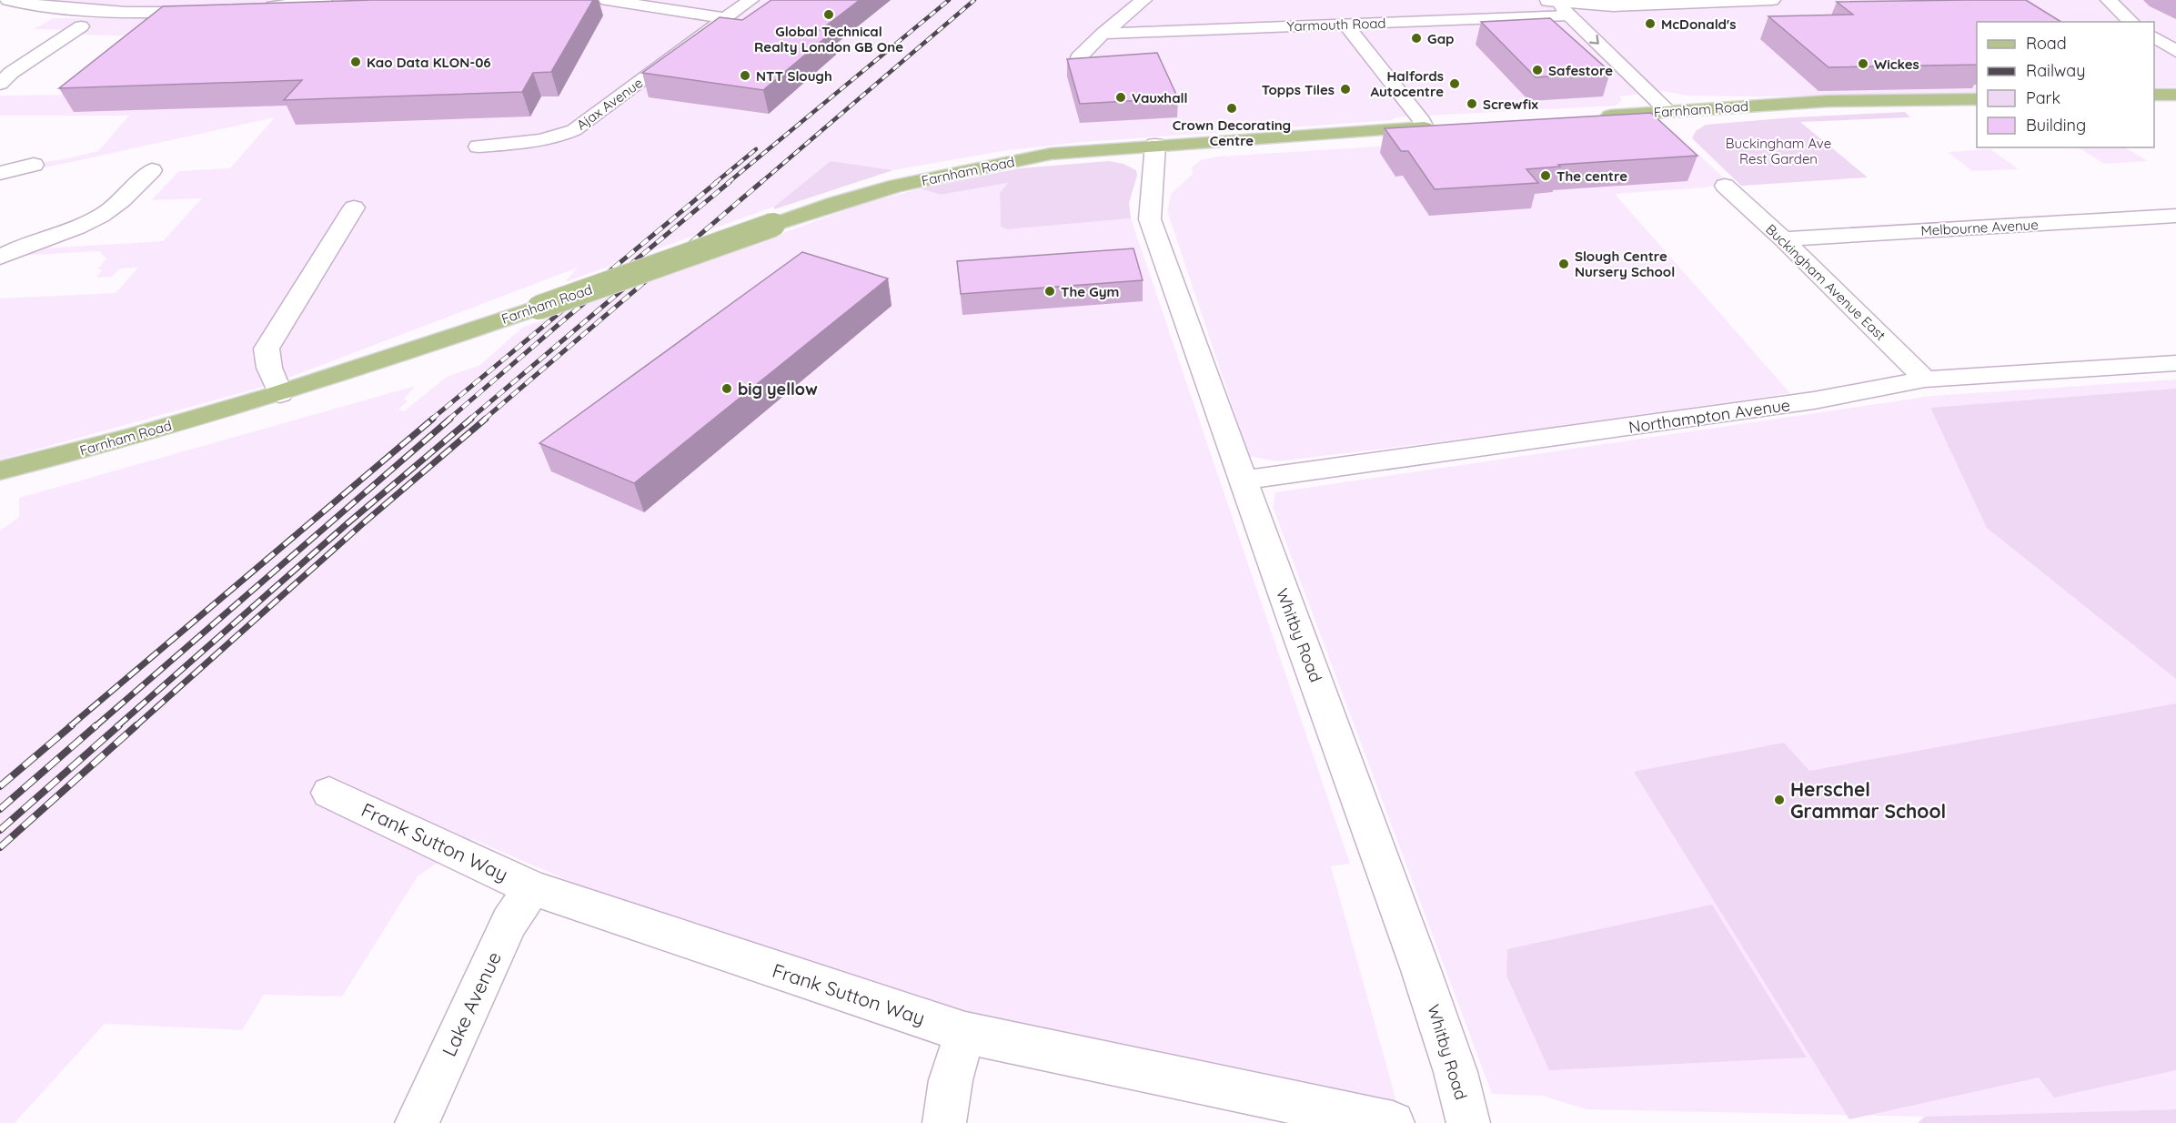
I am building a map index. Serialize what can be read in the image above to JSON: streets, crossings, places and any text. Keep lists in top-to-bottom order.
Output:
{
  "streets": {
    "main road": ["Farnham Road"],
    "street": [
      "Yarmouth Road",
      "Ajax Avenue",
      "Melbourne Avenue",
      "Buckingham Avenue East",
      "Northampton Avenue",
      "Whitby Road",
      "Frank Sutton Way",
      "Lake Avenue"
    ]
  },
  "crossings": [
    ["Farnham Road", "Whitby Road"],
    ["Melbourne Avenue", "Buckingham Avenue East"],
    ["Buckingham Avenue East", "Northampton Avenue"],
    ["Northampton Avenue", "Whitby Road"],
    ["Frank Sutton Way", "Lake Avenue"]
  ],
  "parks": ["Buckingham Ave Rest Garden"],
  "places": [
    "Global Technical Realty London GB One",
    "McDonald's",
    "Gap",
    "Kao Data KLON-06",
    "Wickes",
    "Safestore",
    "NTT Slough",
    "Halfords Autocentre",
    "Topps Tiles",
    "Vauxhall",
    "Screwfix",
    "Crown Decorating Centre",
    "The centre",
    "Slough Centre Nursery School",
    "The Gym",
    "big yellow",
    "Herschel Grammar School"
  ],
  "legend": [
    "Road",
    "Railway",
    "Park",
    "Building"
  ]
}
